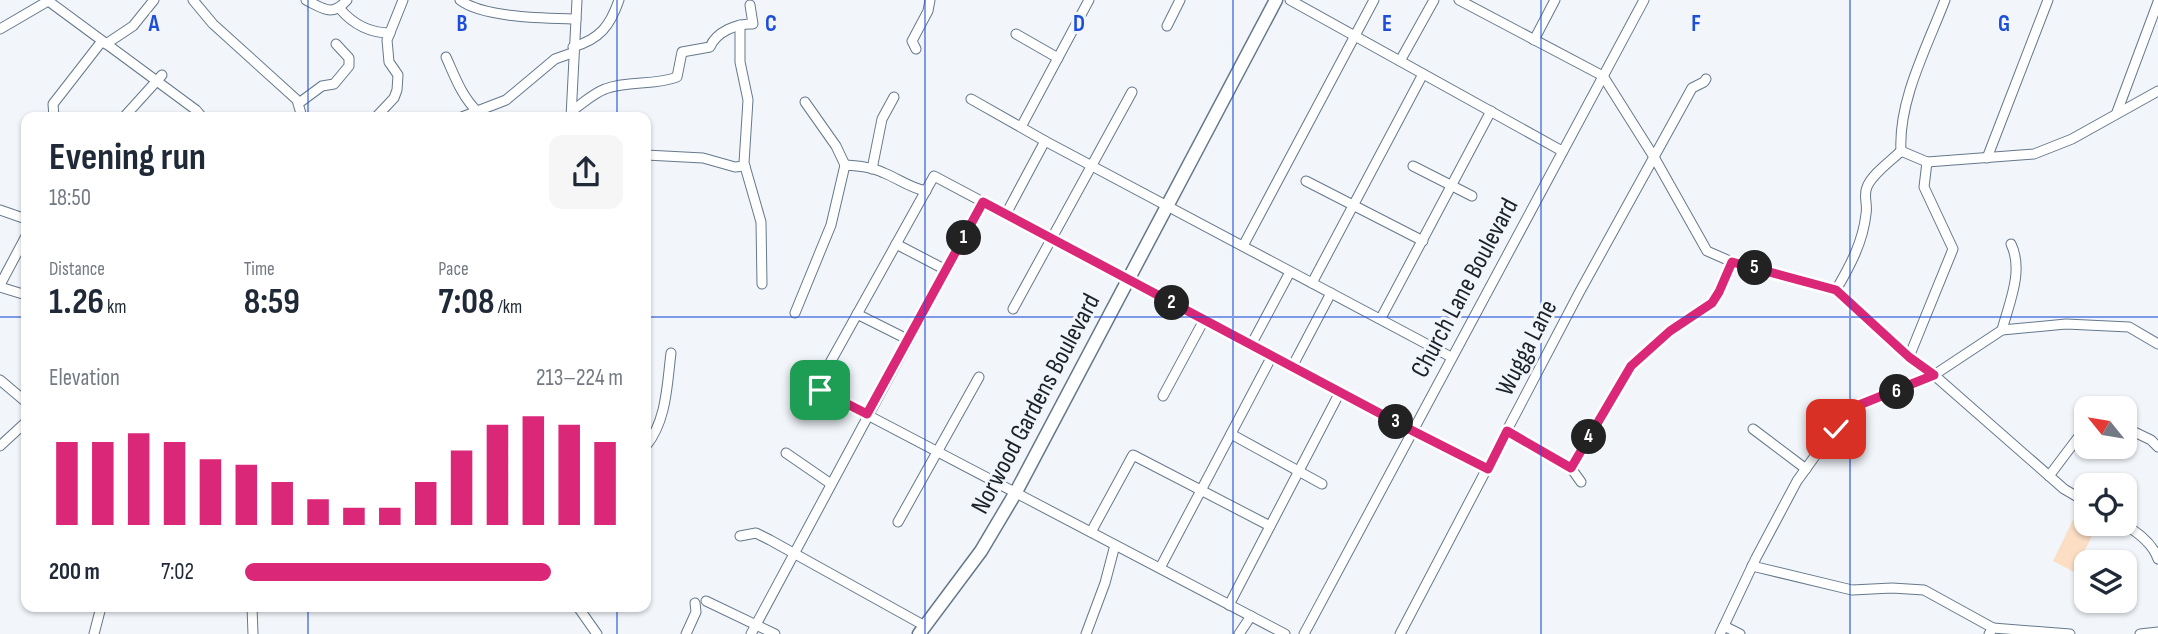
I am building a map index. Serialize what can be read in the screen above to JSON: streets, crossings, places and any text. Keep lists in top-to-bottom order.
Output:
{
  "streets": {
    "street": ["Church Lane Boulevard", "Wugga Lane", "Norwood Gardens Boulevard"]
  },
  "north": "top left",
  "page": {
    "heading": ["Evening run", "18:50"],
    "pins": [
      "1",
      "5",
      "2",
      "6",
      "3",
      "4"
    ],
    "stats": [
      ["Distance", "1.26 km"],
      ["Time", "8:59"],
      ["Pace", "7:08 /km"]
    ],
    "chart": ["Elevation", "213–224 m"],
    "list": [
      {
        "name": "200 m",
        "note": "7:02"
      }
    ]
  },
  "grid": {
    "columns": [
      "A",
      "B",
      "C",
      "D",
      "E",
      "F",
      "G"
    ]
  }
}
